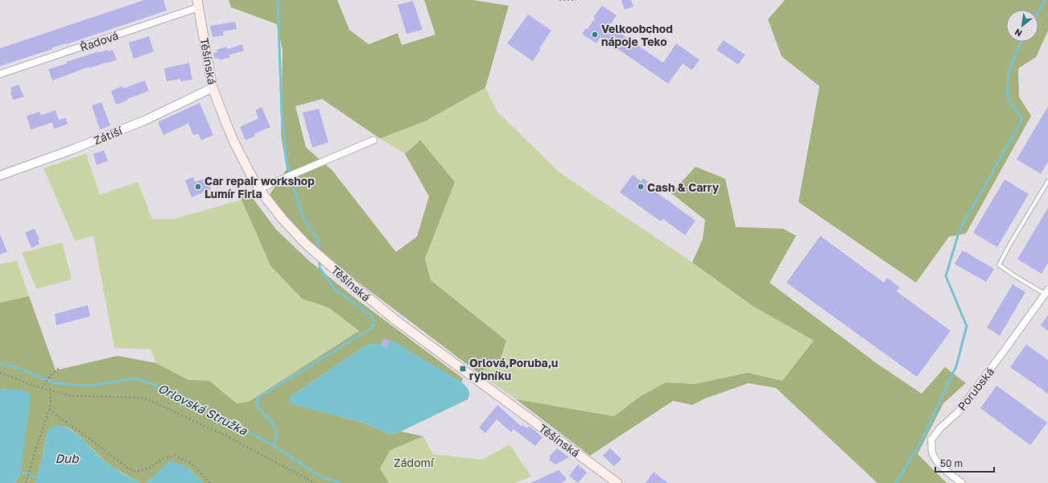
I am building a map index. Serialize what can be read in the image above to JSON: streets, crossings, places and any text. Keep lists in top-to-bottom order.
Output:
{
  "streets": {
    "main road": ["Těšínská"],
    "street": ["Řadová", "Zátiší", "Porubská"]
  },
  "crossings": [
    ["Řadová", "Těšínská"],
    ["Těšínská", "Zátiší"]
  ],
  "water": ["Orlovská Stružka", "Dub"],
  "parks": ["Zádomí"],
  "places": {
    "other": ["Velkoobchod nápoje Teko", "Car repair workshop Lumír Firla", "Cash & Carry"],
    "transit": ["Orlová,Poruba,u rybníku"]
  },
  "scale_bar": "50 m",
  "north": "bottom left"
}
